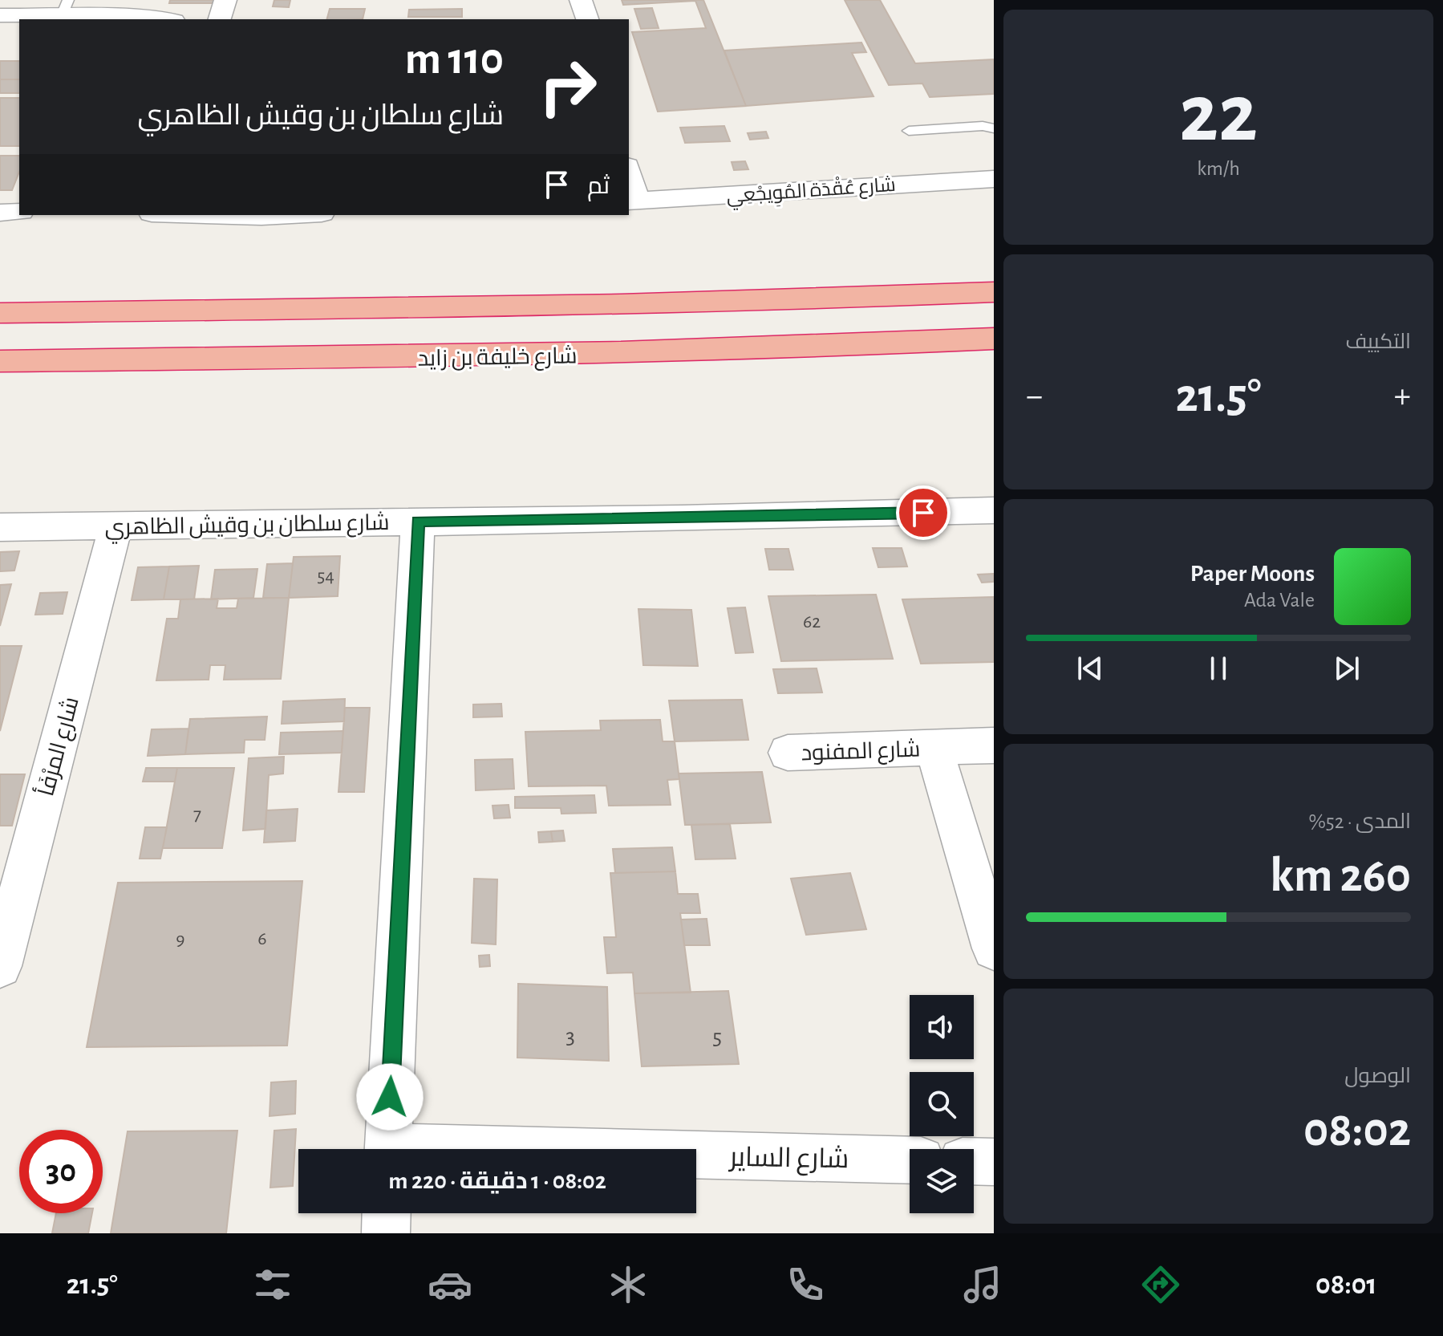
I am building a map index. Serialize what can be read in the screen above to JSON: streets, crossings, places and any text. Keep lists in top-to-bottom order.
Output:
{
  "streets": {
    "highway": ["شارع خليفة بن زايد"],
    "street": [
      "شارع عُقْدَة المُوِيجْعِي",
      "شارع سلطان بن وقيش الظاهري",
      "شارع المرْفَأ",
      "شارع المفنود",
      "شارع الساير"
    ]
  },
  "crossings": [
    ["شارع سلطان بن وقيش الظاهري", "شارع المرْفَأ"]
  ],
  "house_numbers": [
    "54",
    "62",
    "7",
    "6",
    "9",
    "3",
    "5"
  ],
  "page": {
    "tile": [
      ["22", "km/h"],
      "التكييف",
      ["المدى · 52%", "260 km"],
      ["الوصول", "08:02"]
    ],
    "turn": ["110 m", "شارع سلطان بن وقيش الظاهري"],
    "then": "ثم",
    "heat": ["−", "21.5°", "+"],
    "song": ["Paper Moons", "Ada Vale"],
    "limit": "30",
    "trip": "08:02 · 1 دقيقة · 220 m",
    "tabs": ["08:01", "21.5°"]
  }
}
